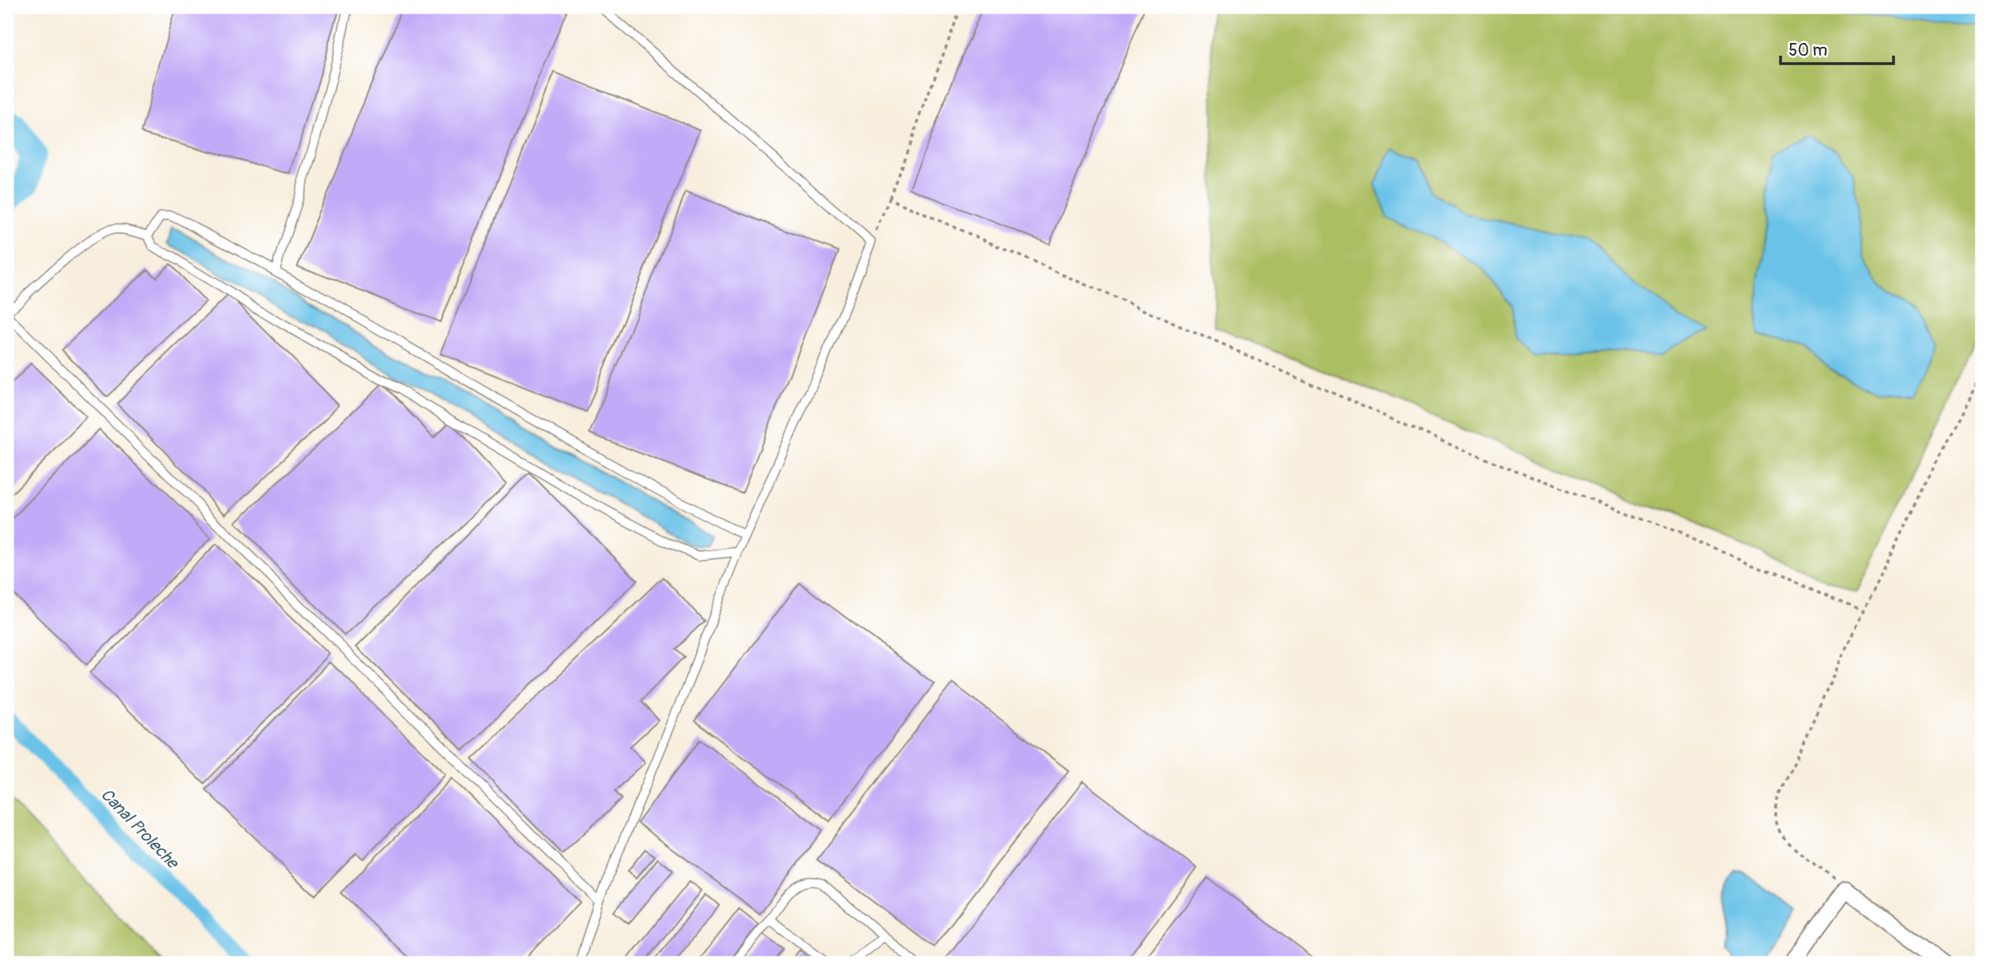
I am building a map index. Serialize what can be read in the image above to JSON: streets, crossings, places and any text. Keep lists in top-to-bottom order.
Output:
{
  "water": ["Canal Proleche"],
  "scale_bar": "50 m"
}
